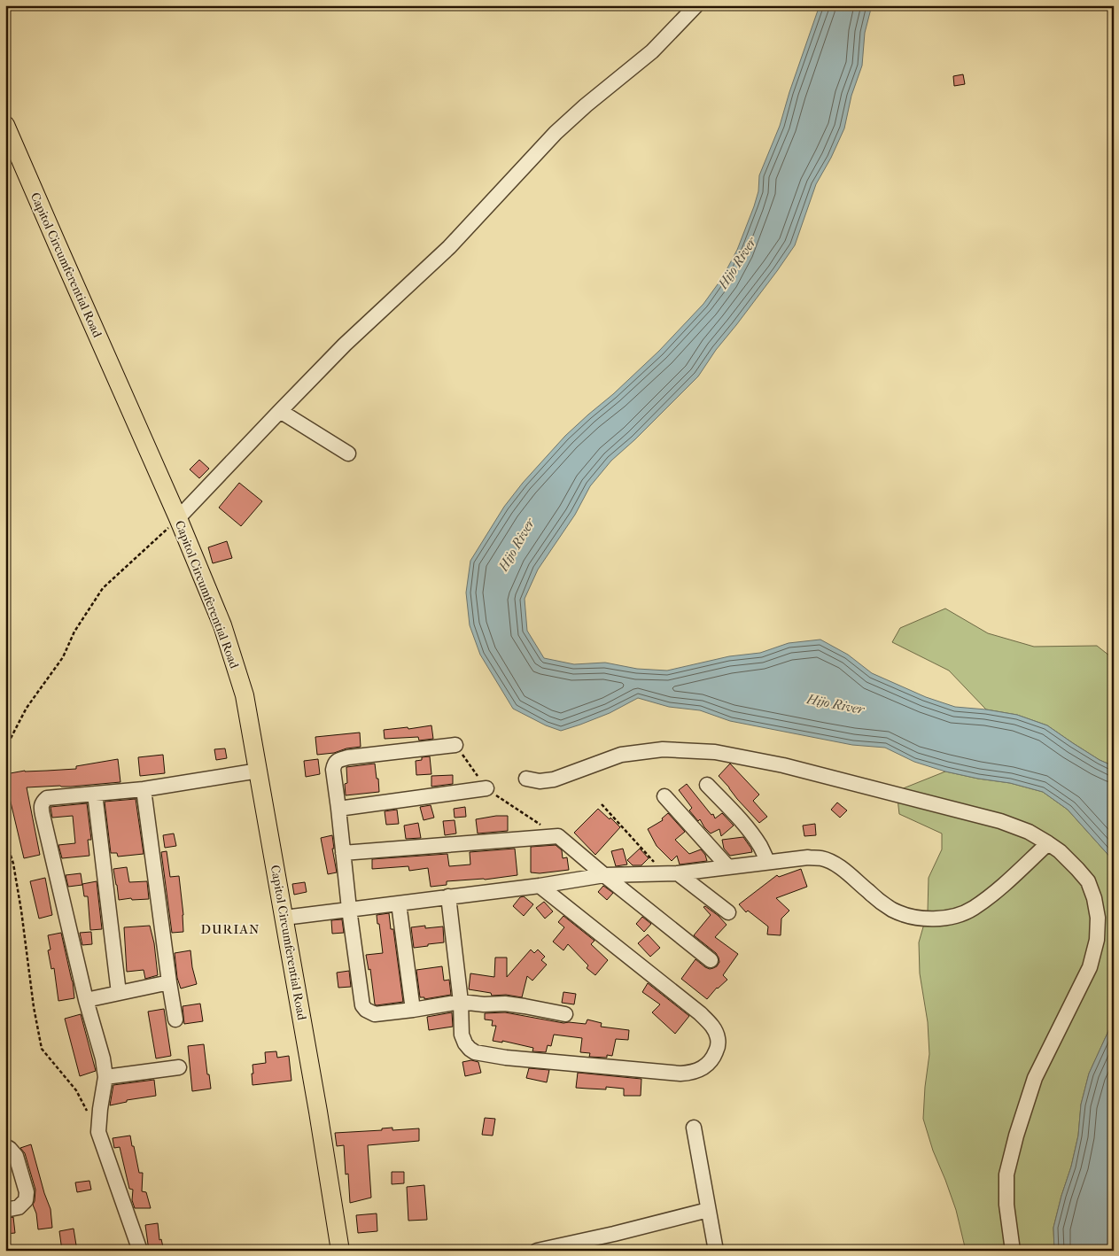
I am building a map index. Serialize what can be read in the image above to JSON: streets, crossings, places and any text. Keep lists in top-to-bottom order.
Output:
{
  "streets": {
    "main road": ["Capitol Circumferential Road"]
  },
  "districts": ["DURIAN"],
  "water": ["Hijo River"]
}
